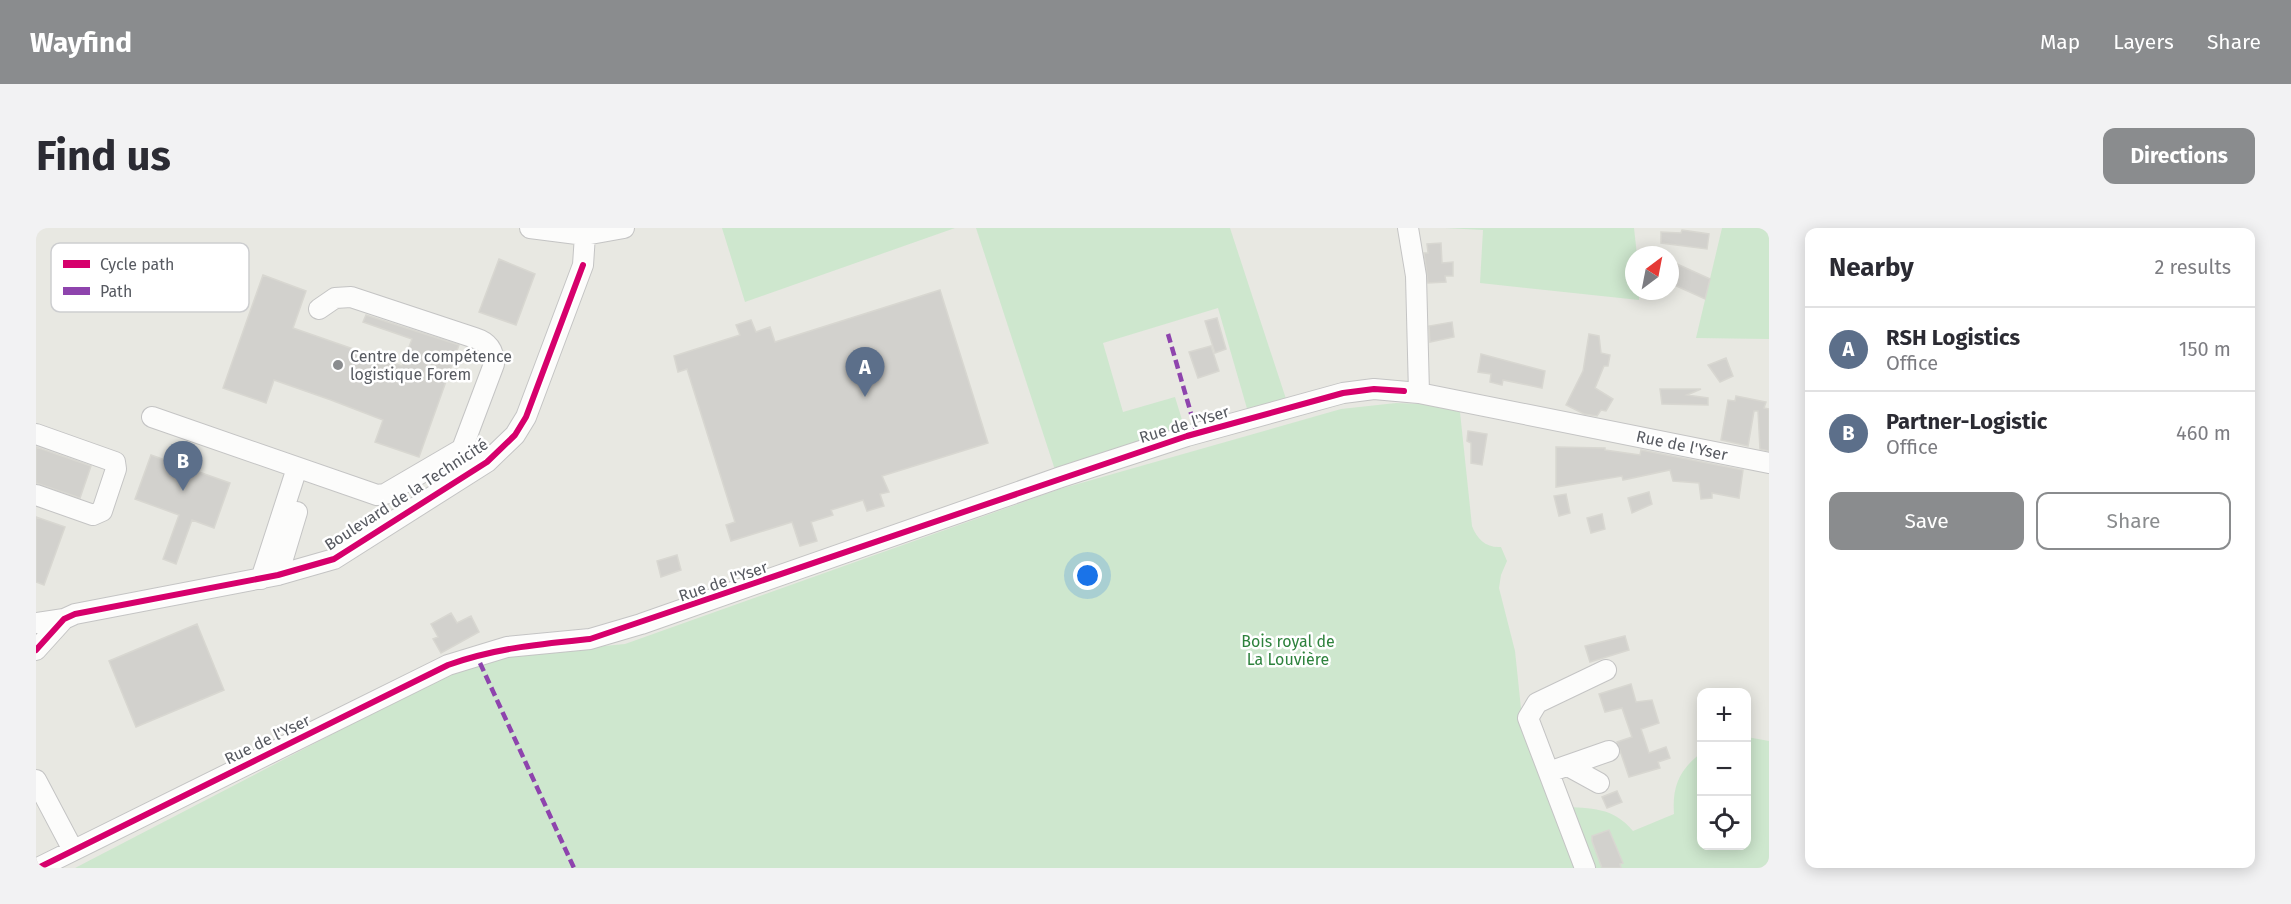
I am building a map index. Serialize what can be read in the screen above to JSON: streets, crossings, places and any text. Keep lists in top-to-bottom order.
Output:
{
  "streets": {
    "street": ["Rue de l'Yser", "Boulevard de la Technicité"]
  },
  "parks": ["Bois royal de La Louvière"],
  "places": ["Centre de compétence logistique Forem"],
  "legend": ["Cycle path", "Path"],
  "north": "top right",
  "page": {
    "header": "Wayfind",
    "nav": ["Map", "Layers", "Share"],
    "buttons": [
      "Directions",
      ["Save", "Share"]
    ],
    "title": "Find us",
    "heading": ["Nearby", "2 results"],
    "list": [
      {
        "mark": "A",
        "name": "RSH Logistics",
        "note": "Office",
        "value": "150 m"
      },
      {
        "mark": "B",
        "name": "Partner-Logistic",
        "note": "Office",
        "value": "460 m"
      }
    ],
    "pins": ["A", "B"],
    "map_buttons": ["+", "−"]
  }
}
